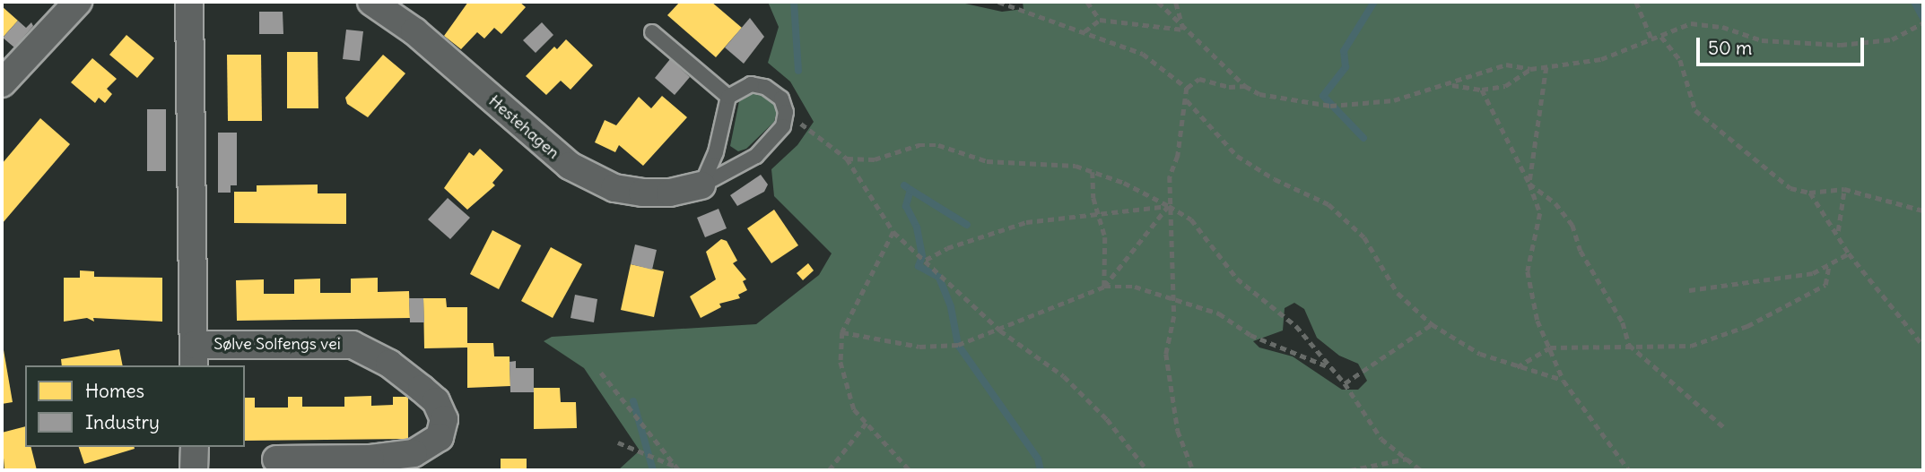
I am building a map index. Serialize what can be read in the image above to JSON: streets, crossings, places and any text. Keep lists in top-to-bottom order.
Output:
{
  "streets": {
    "street": ["Hestehagen", "Sølve Solfengs vei"]
  },
  "legend": ["Homes", "Industry"],
  "scale_bar": "50 m"
}
